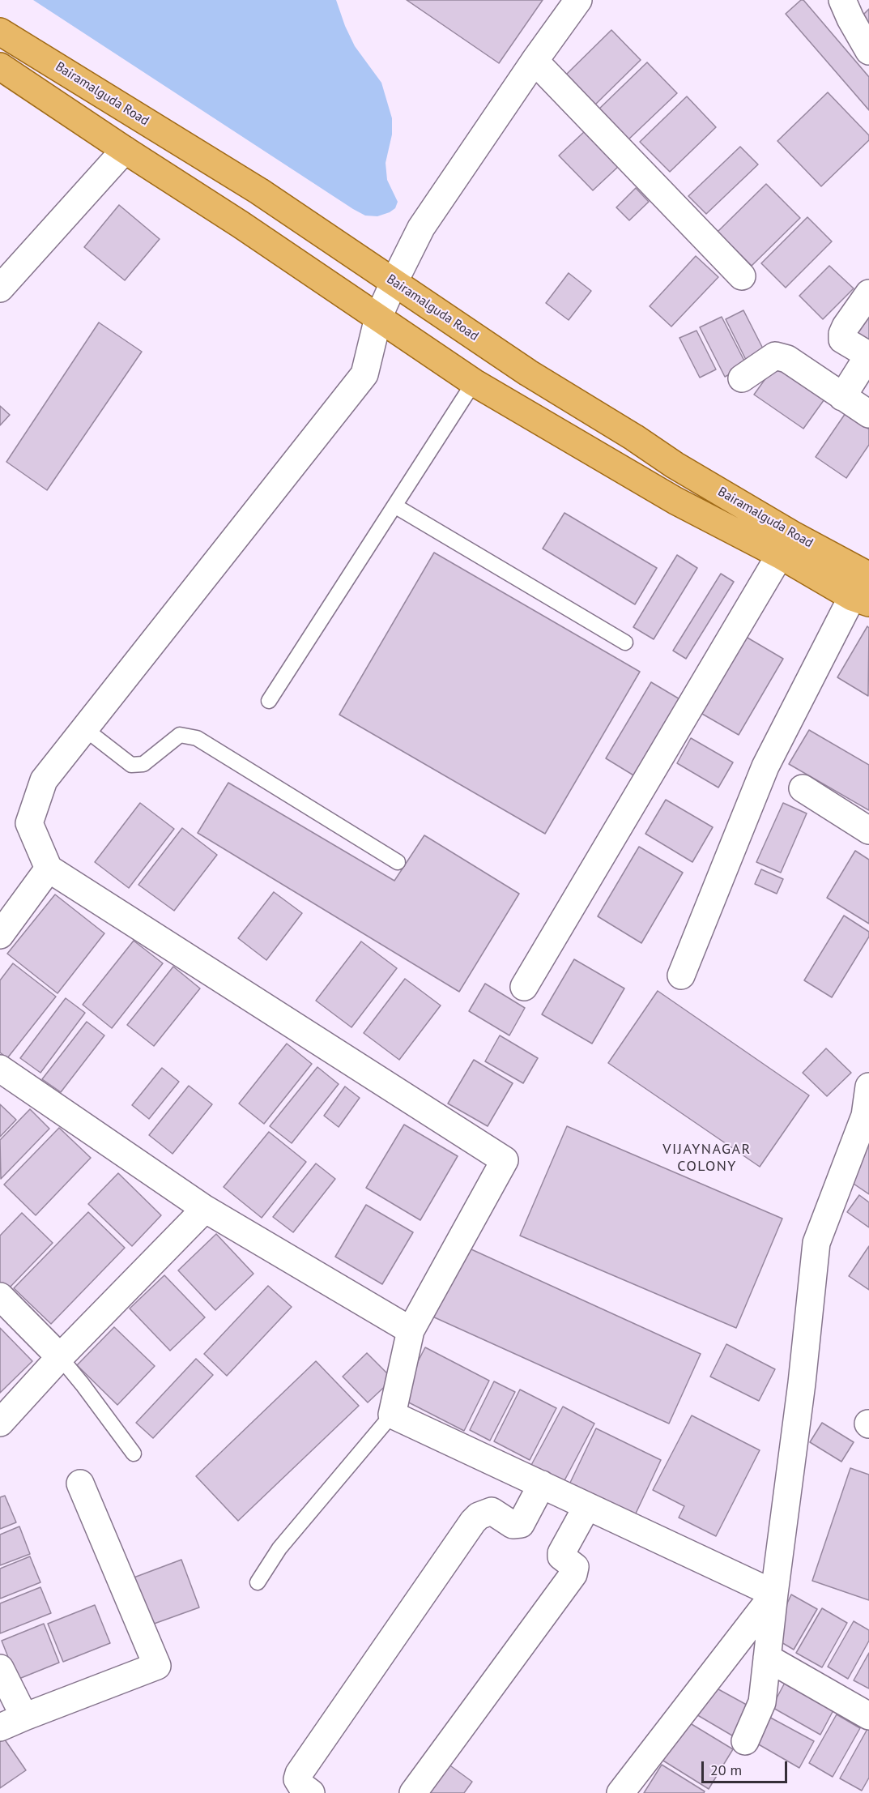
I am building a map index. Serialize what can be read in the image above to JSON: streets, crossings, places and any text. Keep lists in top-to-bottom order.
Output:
{
  "streets": {
    "main road": ["Bairamalguda Road"]
  },
  "districts": ["VIJAYNAGAR COLONY"],
  "scale_bar": "20 m"
}
